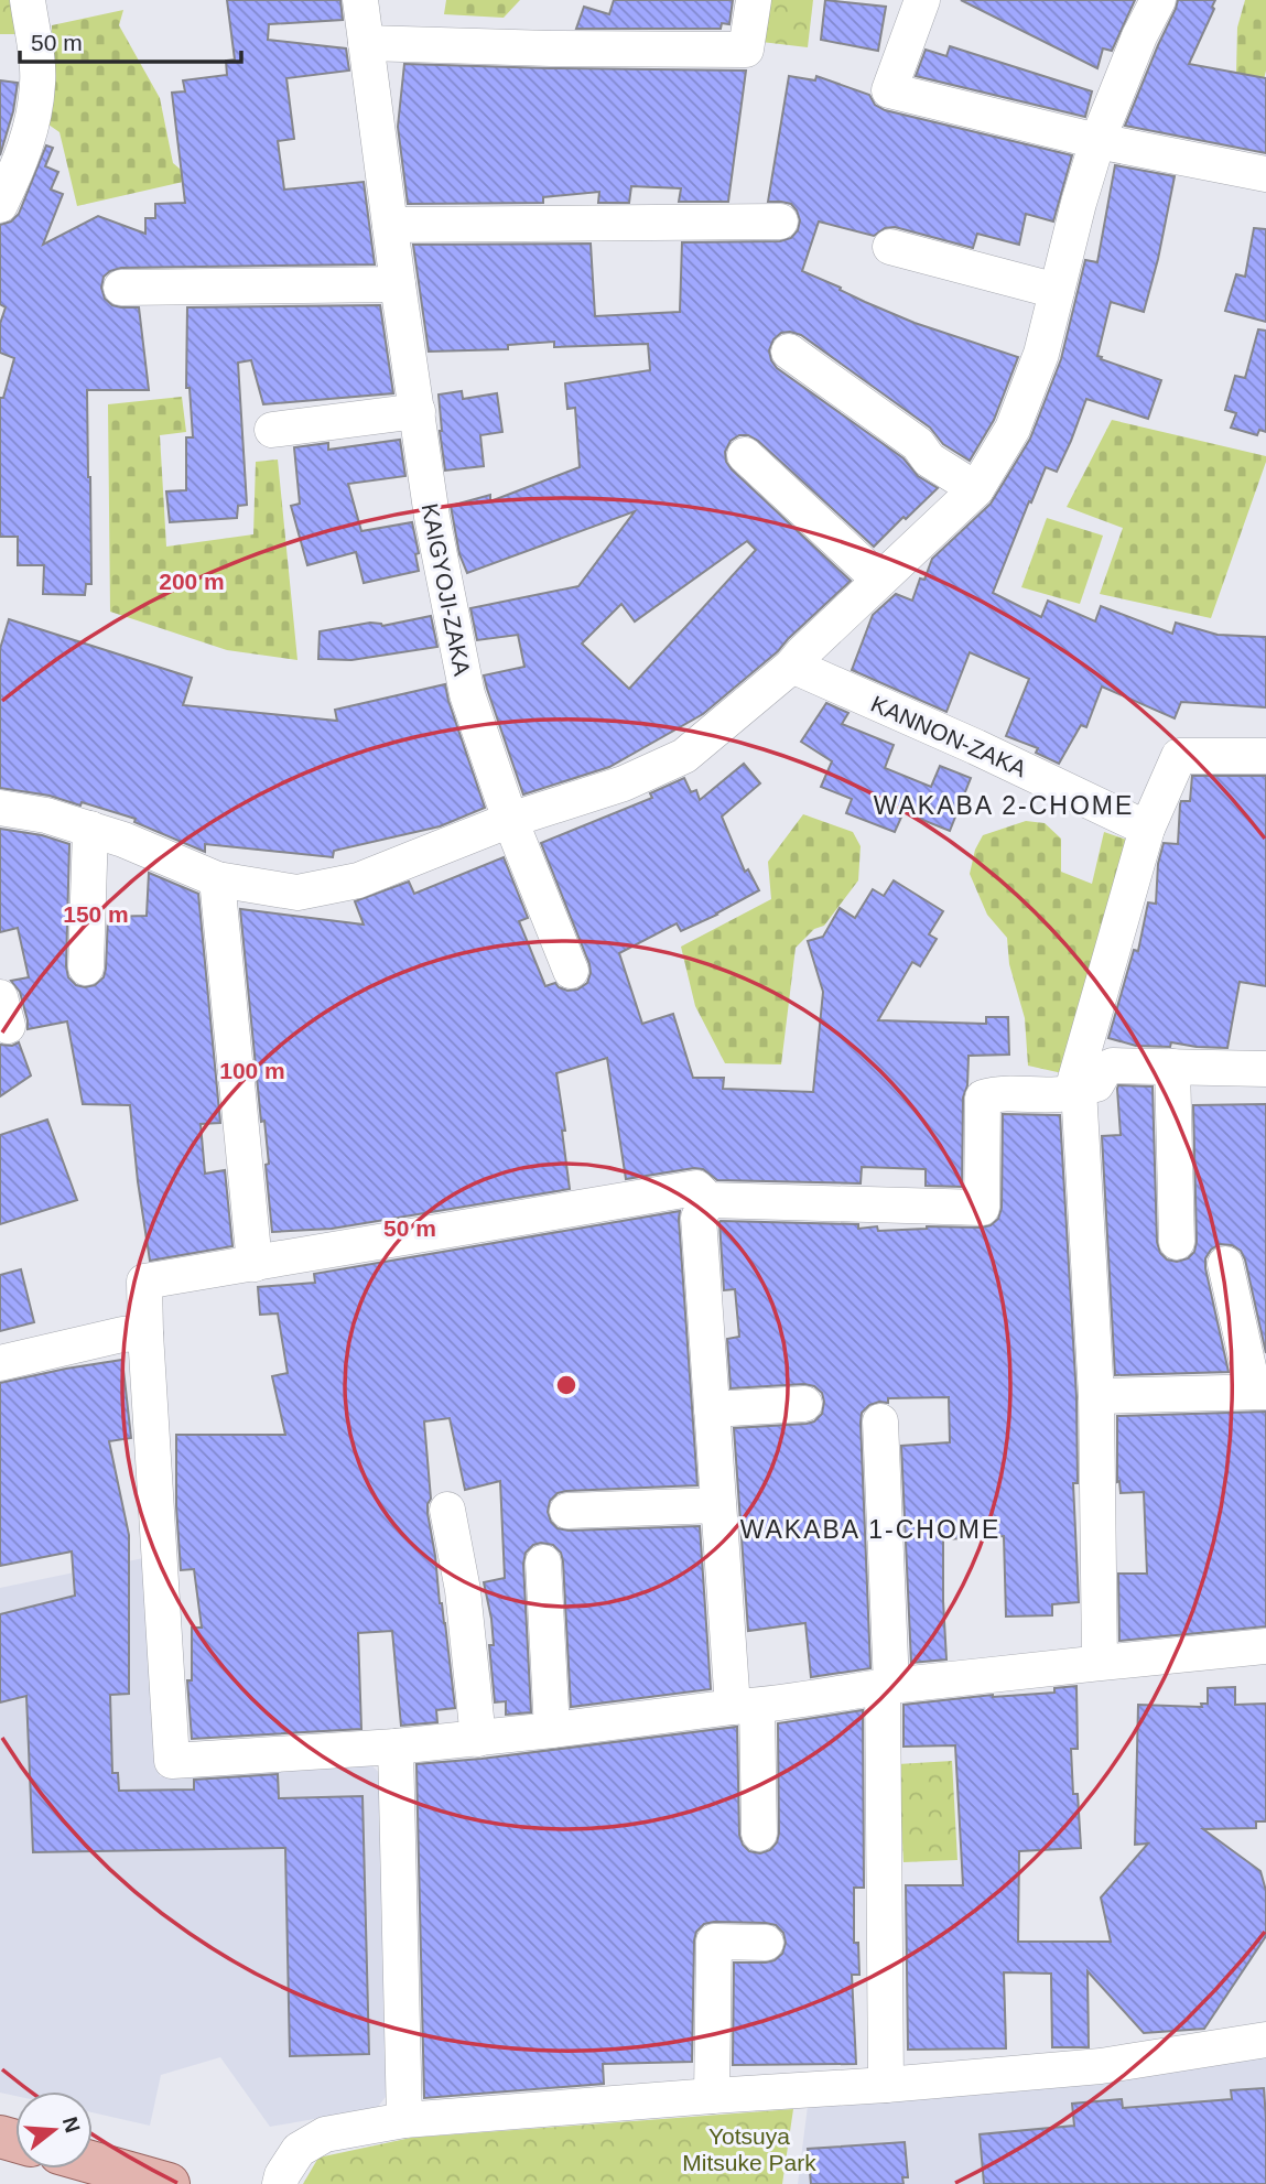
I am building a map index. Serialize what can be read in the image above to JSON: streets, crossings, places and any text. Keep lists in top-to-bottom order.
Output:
{
  "streets": {
    "street": ["KAIGYOJI-ZAKA", "KANNON-ZAKA"]
  },
  "districts": ["WAKABA 2-CHOME", "WAKABA 1-CHOME"],
  "parks": ["Yotsuya Mitsuke Park"],
  "scale_bar": "50 m",
  "north": "right",
  "rings": [
    "200 m",
    "150 m",
    "100 m",
    "50 m"
  ]
}
